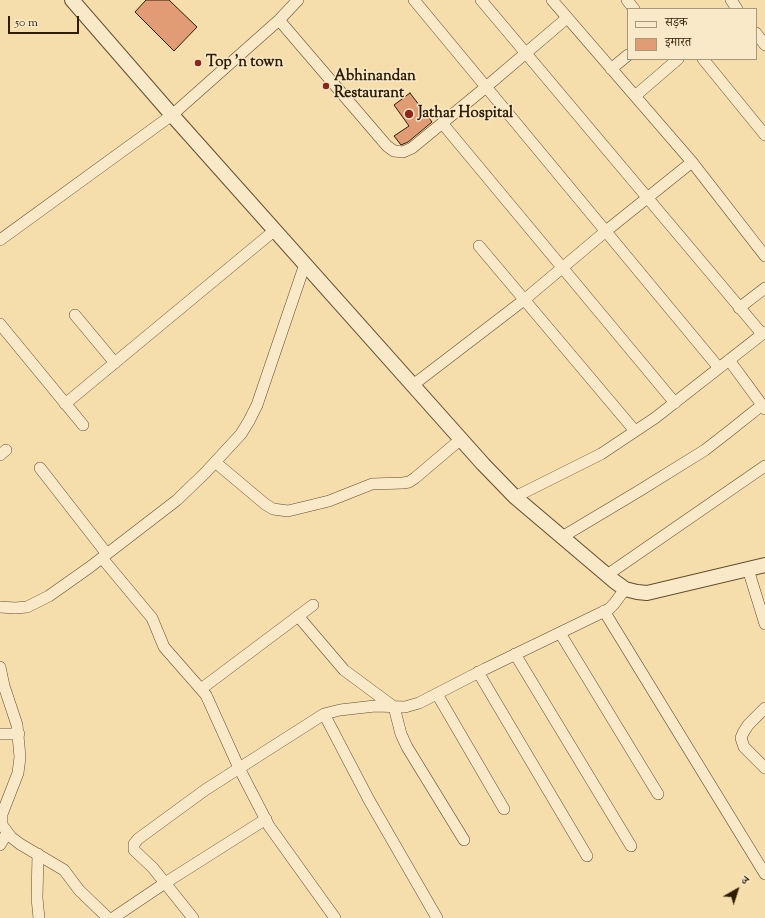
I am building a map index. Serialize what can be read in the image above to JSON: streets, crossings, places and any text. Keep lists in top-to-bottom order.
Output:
{
  "places": ["Top 'n town", "Abhinandan Restaurant", "Jathar Hospital"],
  "legend": ["सड़क", "इमारत"],
  "scale_bar": "50 m",
  "north": "top right"
}
